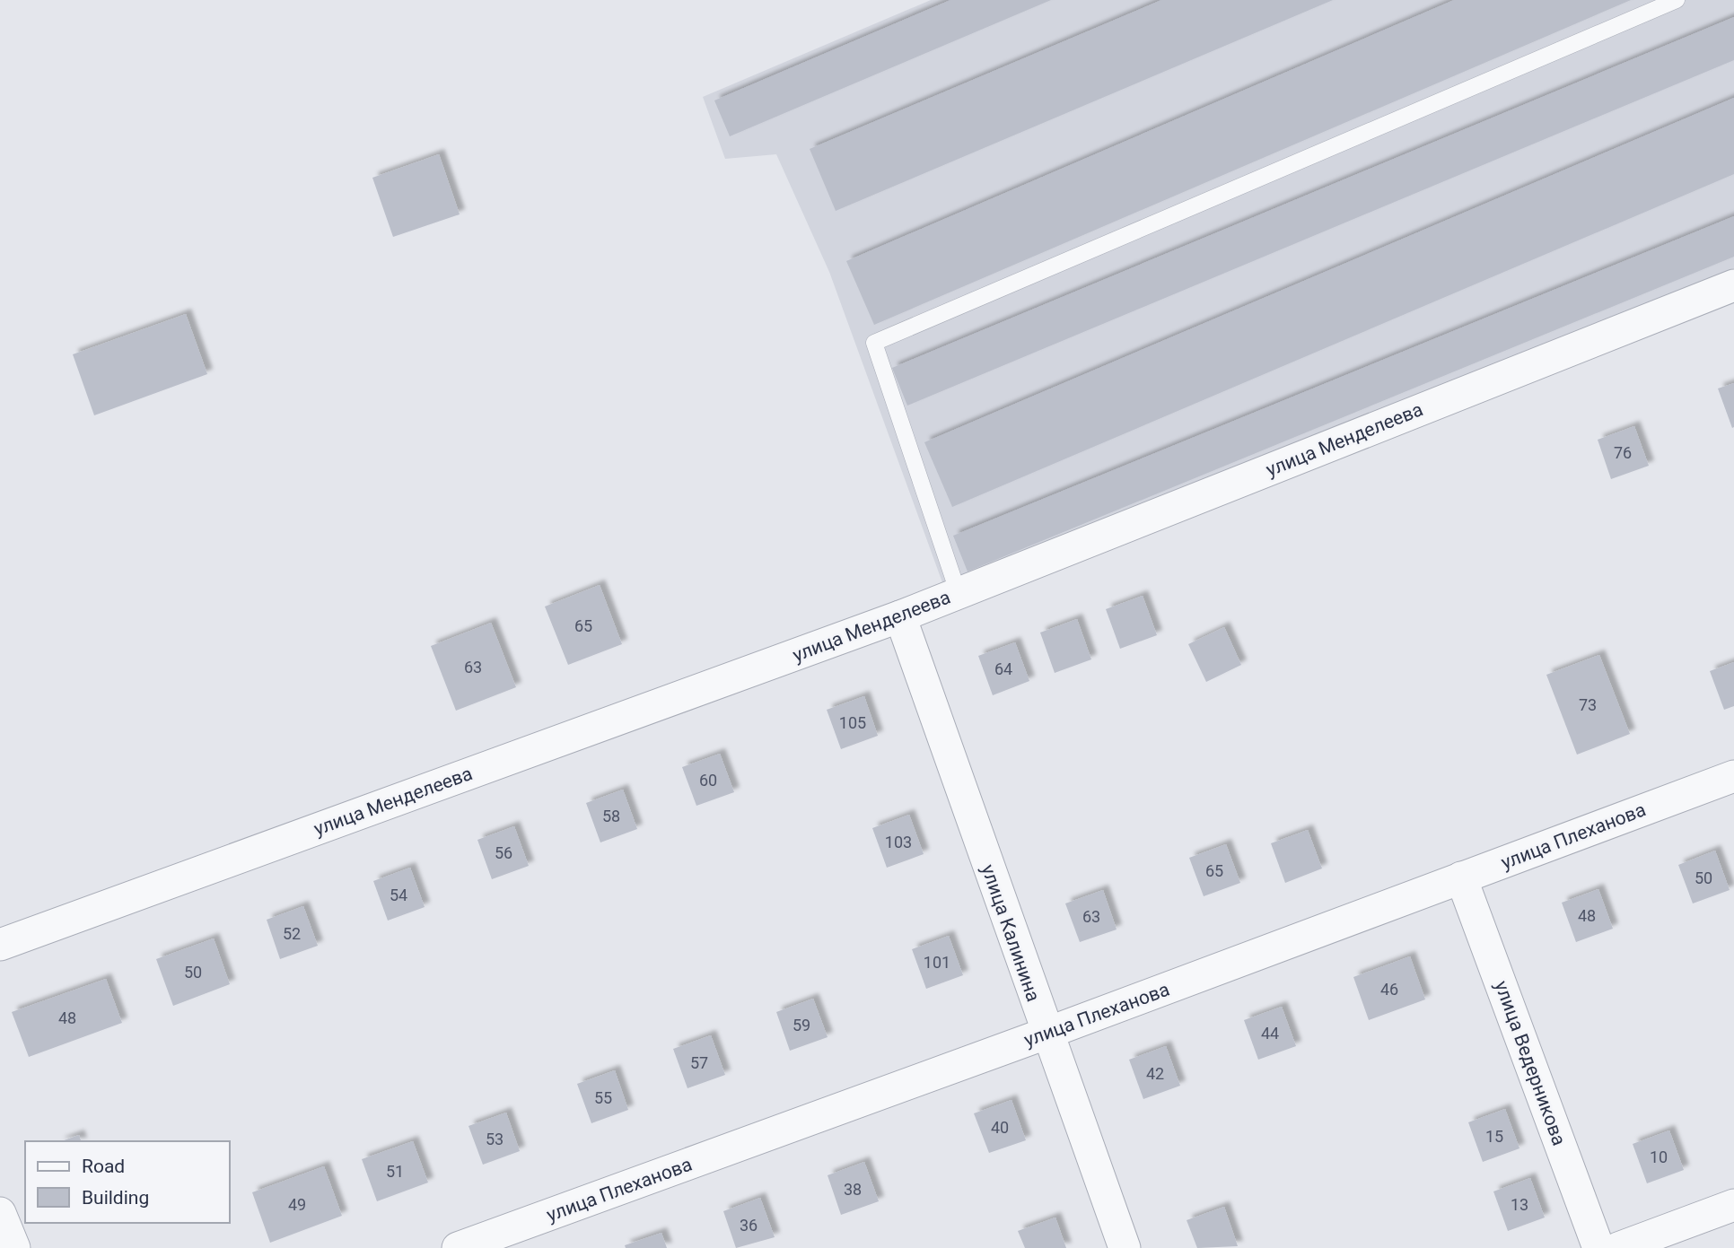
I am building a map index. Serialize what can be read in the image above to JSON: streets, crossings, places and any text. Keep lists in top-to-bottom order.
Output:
{
  "streets": {
    "street": [
      "улица Менделеева",
      "улица Плеханова",
      "улица Калинина",
      "улица Ведерникова"
    ]
  },
  "crossings": [
    ["улица Менделеева", "улица Калинина"],
    ["улица Плеханова", "улица Калинина"],
    ["улица Плеханова", "улица Ведерникова"]
  ],
  "house_numbers": [
    "76",
    "65",
    "63",
    "64",
    "73",
    "105",
    "60",
    "58",
    "103",
    "56",
    "65",
    "50",
    "54",
    "48",
    "63",
    "52",
    "101",
    "50",
    "46",
    "48",
    "59",
    "44",
    "57",
    "42",
    "55",
    "40",
    "15",
    "53",
    "10",
    "51",
    "38",
    "49",
    "13",
    "36"
  ],
  "legend": ["Road", "Building"]
}
